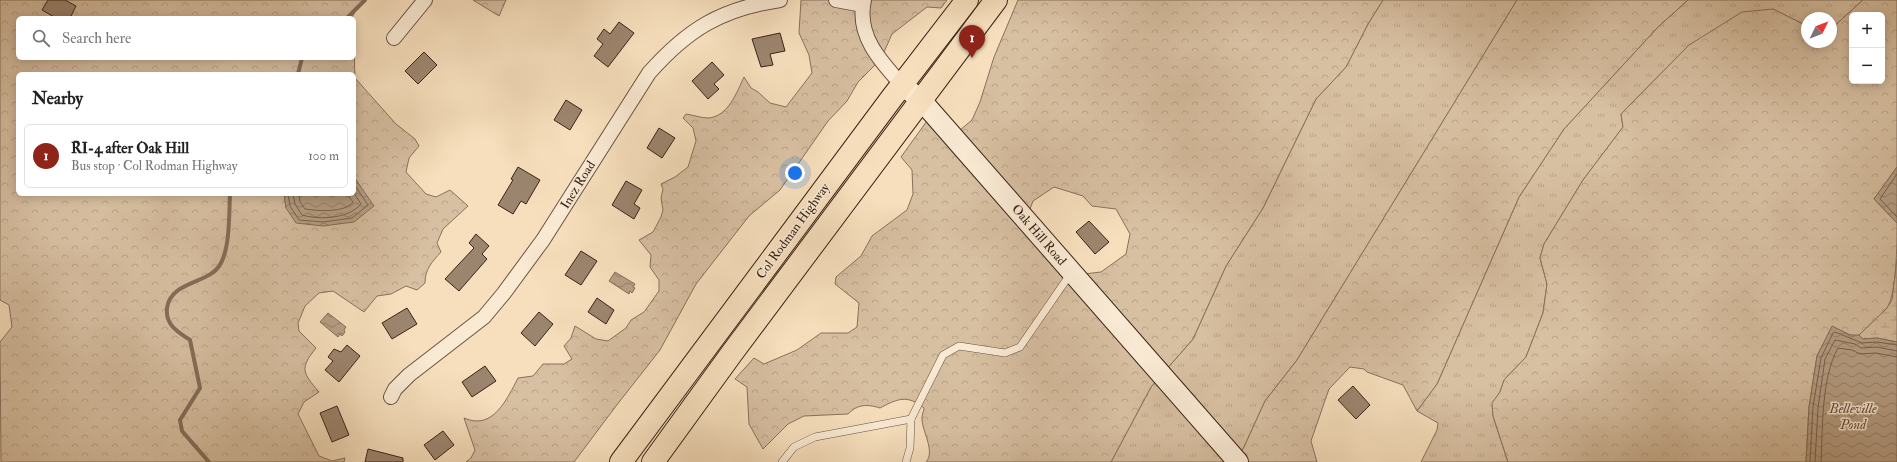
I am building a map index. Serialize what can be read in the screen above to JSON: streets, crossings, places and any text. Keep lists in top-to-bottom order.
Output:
{
  "streets": {
    "highway": ["Col Rodman Highway"],
    "street": ["Inez Road", "Oak Hill Road"]
  },
  "crossings": [
    ["Col Rodman Highway", "Oak Hill Road"]
  ],
  "water": ["Belleville Pond"],
  "north": "top right",
  "page": {
    "map_buttons": ["+", "−"],
    "search": "Search here",
    "pins": "1",
    "heading": "Nearby",
    "list": [
      {
        "mark": "1",
        "name": "RI-4 after Oak Hill",
        "note": "Bus stop · Col Rodman Highway",
        "value": "100 m"
      }
    ]
  }
}
